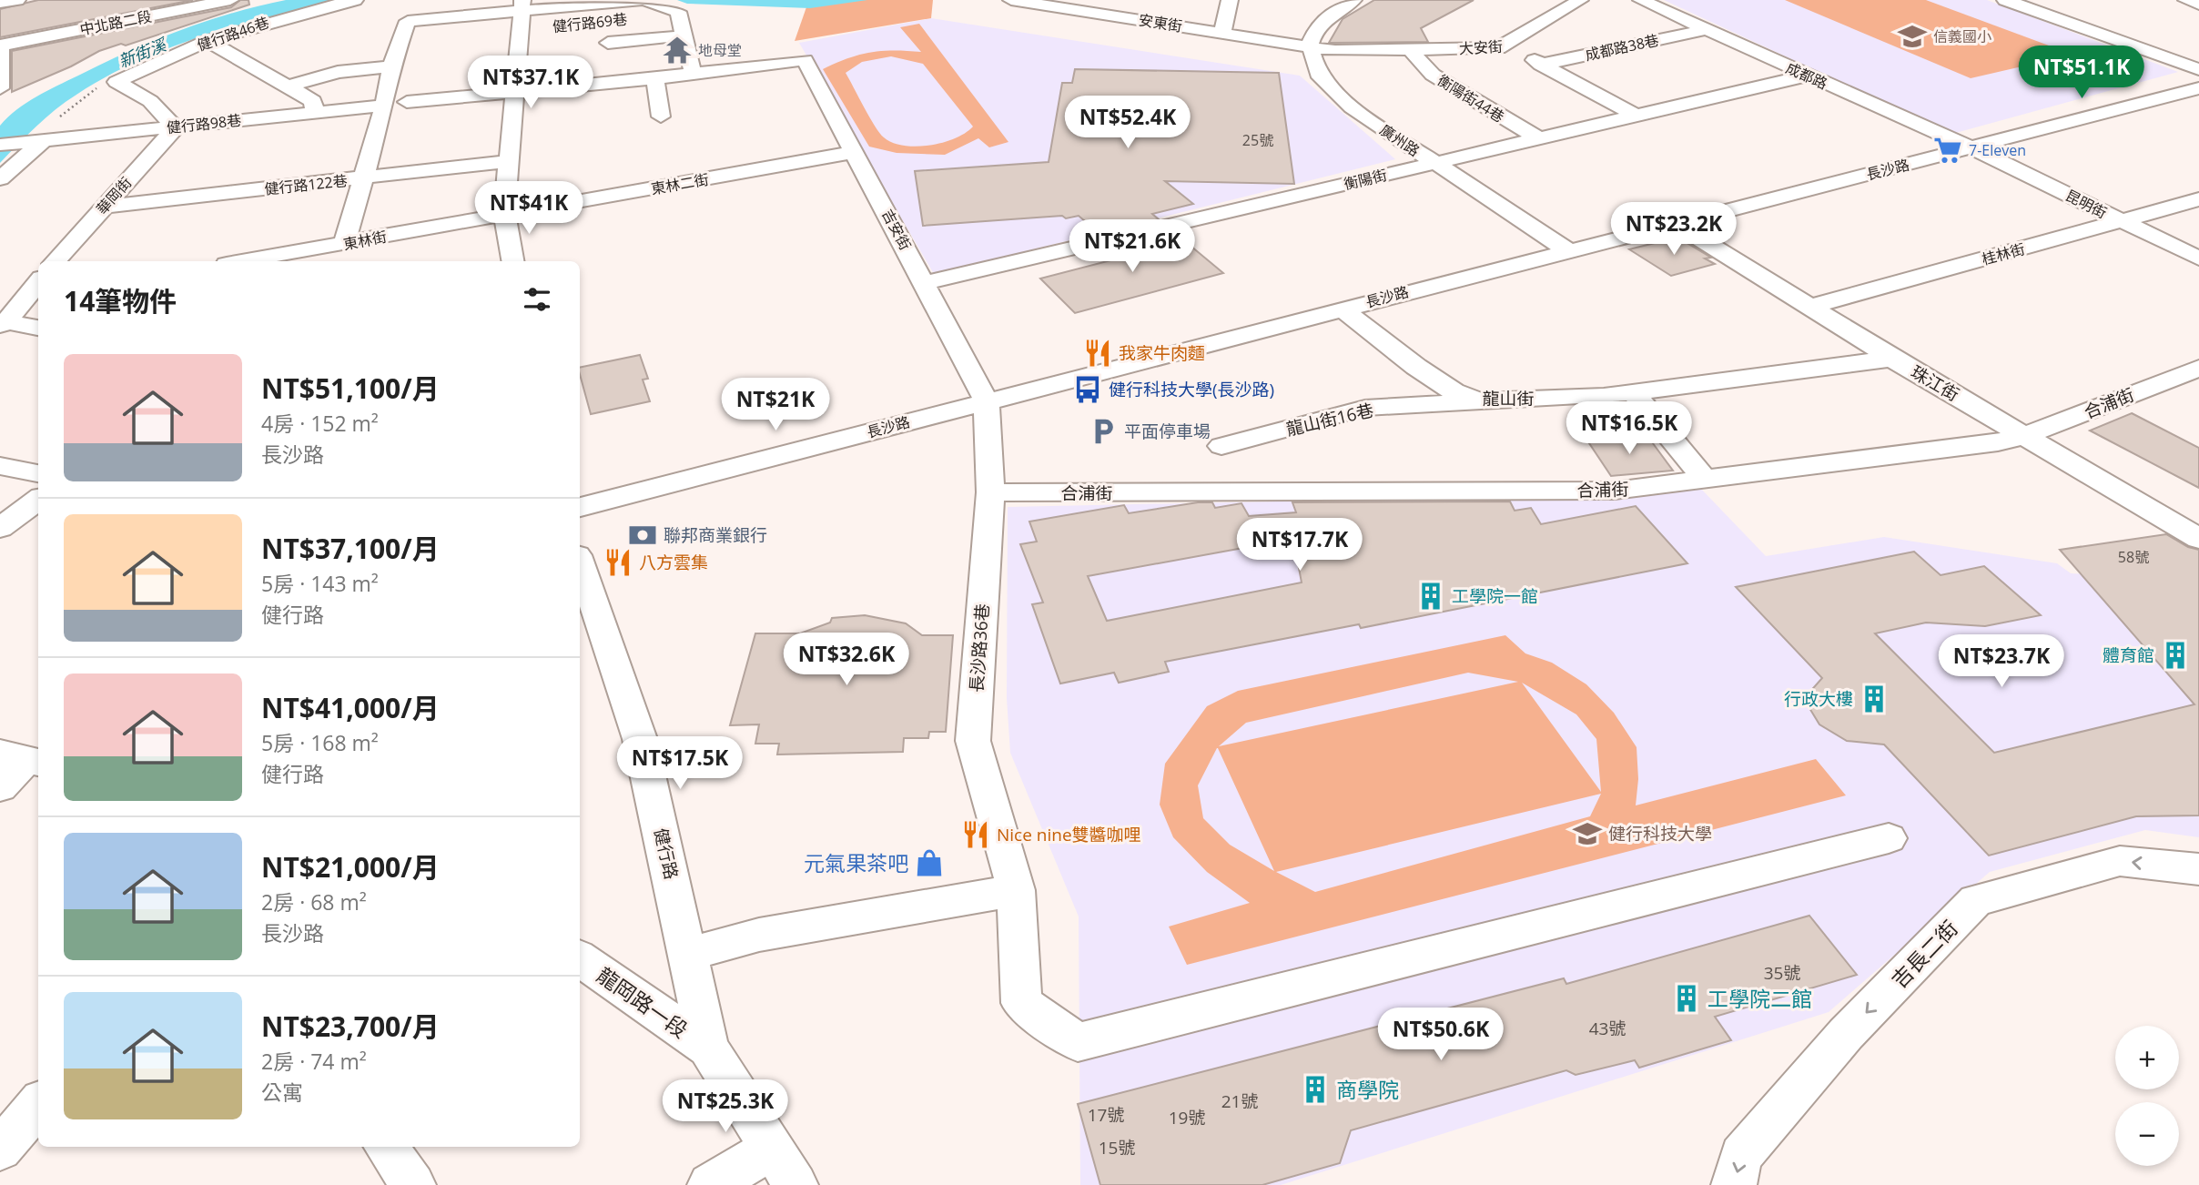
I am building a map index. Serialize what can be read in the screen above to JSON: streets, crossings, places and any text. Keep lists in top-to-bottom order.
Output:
{
  "streets": {
    "street": [
      "中北路二段",
      "健行路69巷",
      "安東街",
      "健行路46巷",
      "大安街",
      "成都路38巷",
      "成都路",
      "衡陽街44巷",
      "健行路98巷",
      "廣州路",
      "長沙路",
      "衡陽街",
      "東林二街",
      "健行路122巷",
      "華岡街",
      "昆明街",
      "吉安街",
      "東林街",
      "桂林街",
      "珠江街",
      "龍山街",
      "合浦街",
      "龍山街16巷",
      "長沙路36巷",
      "健行路",
      "吉長二街",
      "龍岡路一段"
    ]
  },
  "crossings": [
    ["安東街", "大安街"],
    ["安東街", "廣州路"],
    ["健行路46巷", "健行路98巷"],
    ["健行路46巷", "華岡街"],
    ["大安街", "成都路38巷"],
    ["大安街", "衡陽街44巷"],
    ["大安街", "廣州路"],
    ["大安街", "衡陽街"],
    ["成都路38巷", "成都路"],
    ["成都路", "長沙路"],
    ["成都路", "衡陽街"],
    ["成都路", "昆明街"],
    ["衡陽街44巷", "衡陽街"],
    ["健行路98巷", "華岡街"],
    ["廣州路", "長沙路"],
    ["廣州路", "衡陽街"],
    ["長沙路", "昆明街"],
    ["長沙路", "吉安街"],
    ["長沙路", "珠江街"],
    ["長沙路", "龍山街"],
    ["長沙路", "長沙路36巷"],
    ["衡陽街", "吉安街"],
    ["東林二街", "吉安街"],
    ["東林二街", "東林街"],
    ["健行路122巷", "華岡街"],
    ["昆明街", "桂林街"],
    ["吉安街", "長沙路36巷"],
    ["桂林街", "珠江街"],
    ["珠江街", "龍山街"],
    ["珠江街", "合浦街"],
    ["龍山街", "龍山街16巷"],
    ["合浦街", "長沙路36巷"],
    ["健行路", "龍岡路一段"]
  ],
  "one_way": ["吉長二街"],
  "water": ["新街溪"],
  "places": {
    "school or university": ["信義國小", "健行科技大學"],
    "temple": ["地母堂"],
    "supermarket": ["7-Eleven"],
    "restaurant": ["我家牛肉麵", "八方雲集", "Nice nine雙醬咖哩"],
    "bus stop": ["健行科技大學(長沙路)"],
    "parking": ["平面停車場"],
    "bank": ["聯邦商業銀行"],
    "building": [
      "工學院一館",
      "體育館",
      "行政大樓",
      "工學院二館",
      "商學院"
    ],
    "shop": ["元氣果茶吧"]
  },
  "house_numbers": [
    "25號",
    "58號",
    "35號",
    "43號",
    "21號",
    "17號",
    "19號",
    "15號"
  ],
  "page": {
    "price": [
      "NT$51.1K",
      "NT$37.1K",
      "NT$52.4K",
      "NT$41K",
      "NT$23.2K",
      "NT$21.6K",
      "NT$21K",
      "NT$16.5K",
      "NT$17.7K",
      "NT$32.6K",
      "NT$23.7K",
      "NT$17.5K",
      "NT$50.6K",
      "NT$25.3K"
    ],
    "heading": "14筆物件",
    "list": [
      {
        "name": "NT$51,100/月",
        "note": "4房 · 152 m² · 長沙路"
      },
      {
        "name": "NT$37,100/月",
        "note": "5房 · 143 m² · 健行路"
      },
      {
        "name": "NT$41,000/月",
        "note": "5房 · 168 m² · 健行路"
      },
      {
        "name": "NT$21,000/月",
        "note": "2房 · 68 m² · 長沙路"
      },
      {
        "name": "NT$23,700/月",
        "note": "2房 · 74 m² · 公寓"
      }
    ],
    "map_buttons": ["+", "−"]
  }
}
